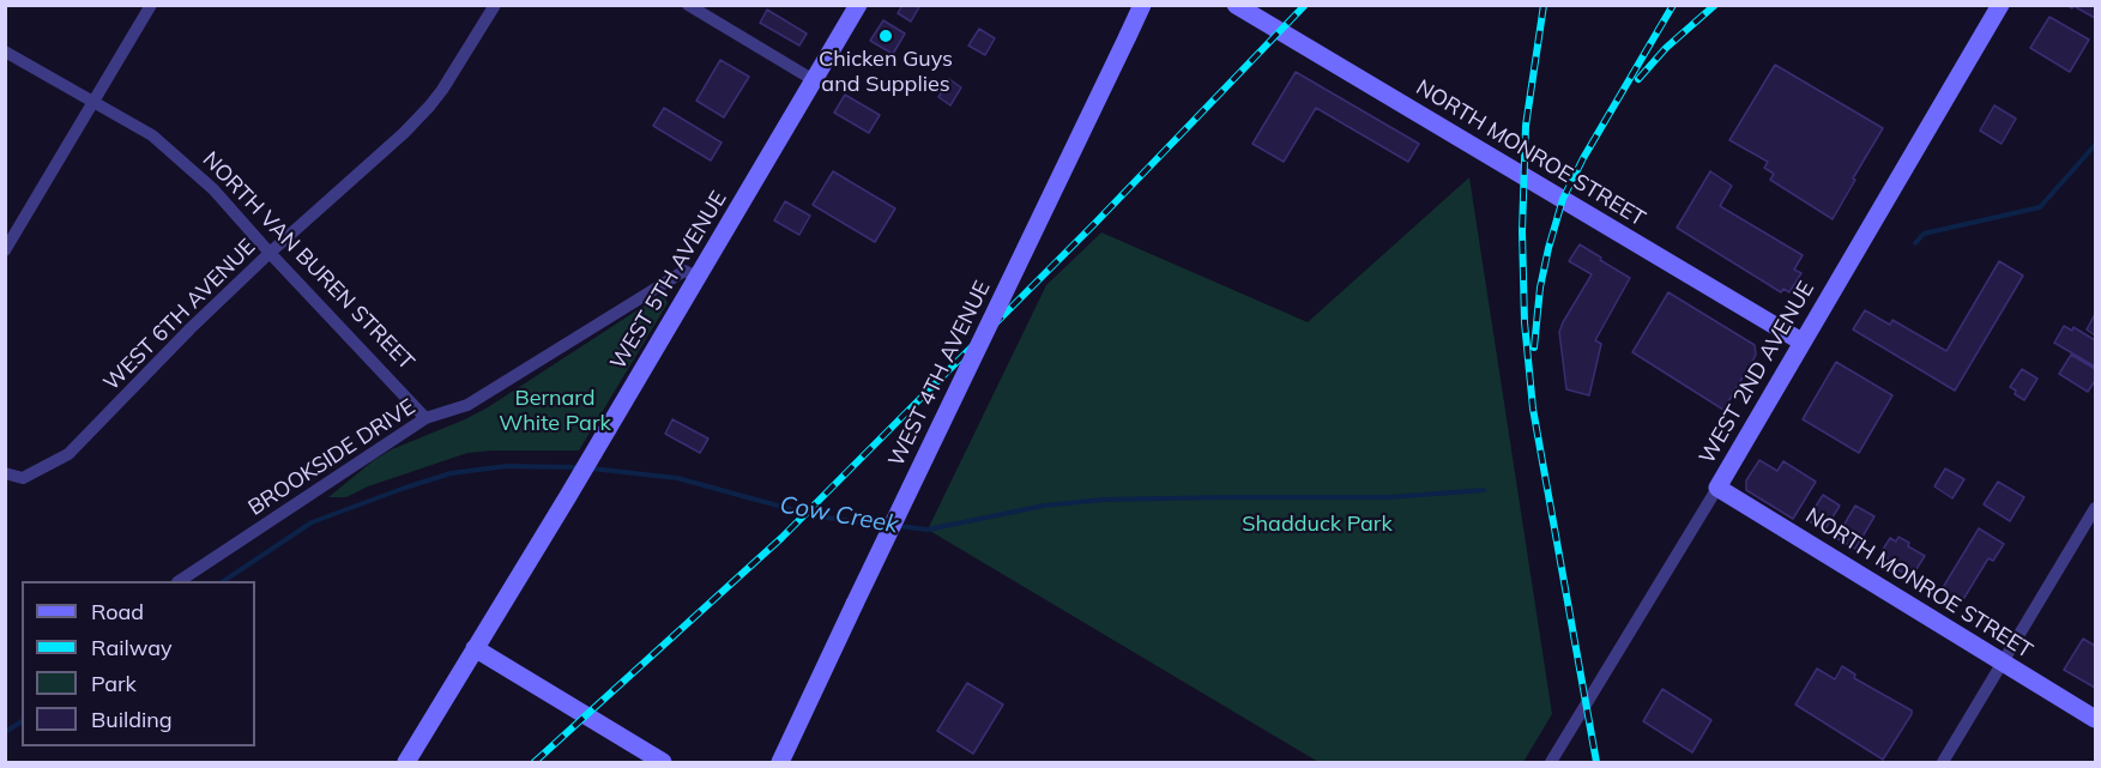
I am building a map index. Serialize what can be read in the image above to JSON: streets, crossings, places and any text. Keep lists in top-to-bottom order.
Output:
{
  "streets": {
    "street": [
      "NORTH MONROE STREET",
      "NORTH VAN BUREN STREET",
      "WEST 5TH AVENUE",
      "WEST 6TH AVENUE",
      "WEST 2ND AVENUE",
      "WEST 4TH AVENUE",
      "BROOKSIDE DRIVE"
    ]
  },
  "crossings": [
    ["NORTH MONROE STREET", "WEST 2ND AVENUE"],
    ["NORTH VAN BUREN STREET", "WEST 6TH AVENUE"],
    ["NORTH VAN BUREN STREET", "BROOKSIDE DRIVE"],
    ["WEST 5TH AVENUE", "BROOKSIDE DRIVE"]
  ],
  "water": ["Cow Creek"],
  "parks": ["Bernard White Park", "Shadduck Park"],
  "places": ["Chicken Guys and Supplies"],
  "legend": [
    "Road",
    "Railway",
    "Park",
    "Building"
  ]
}
